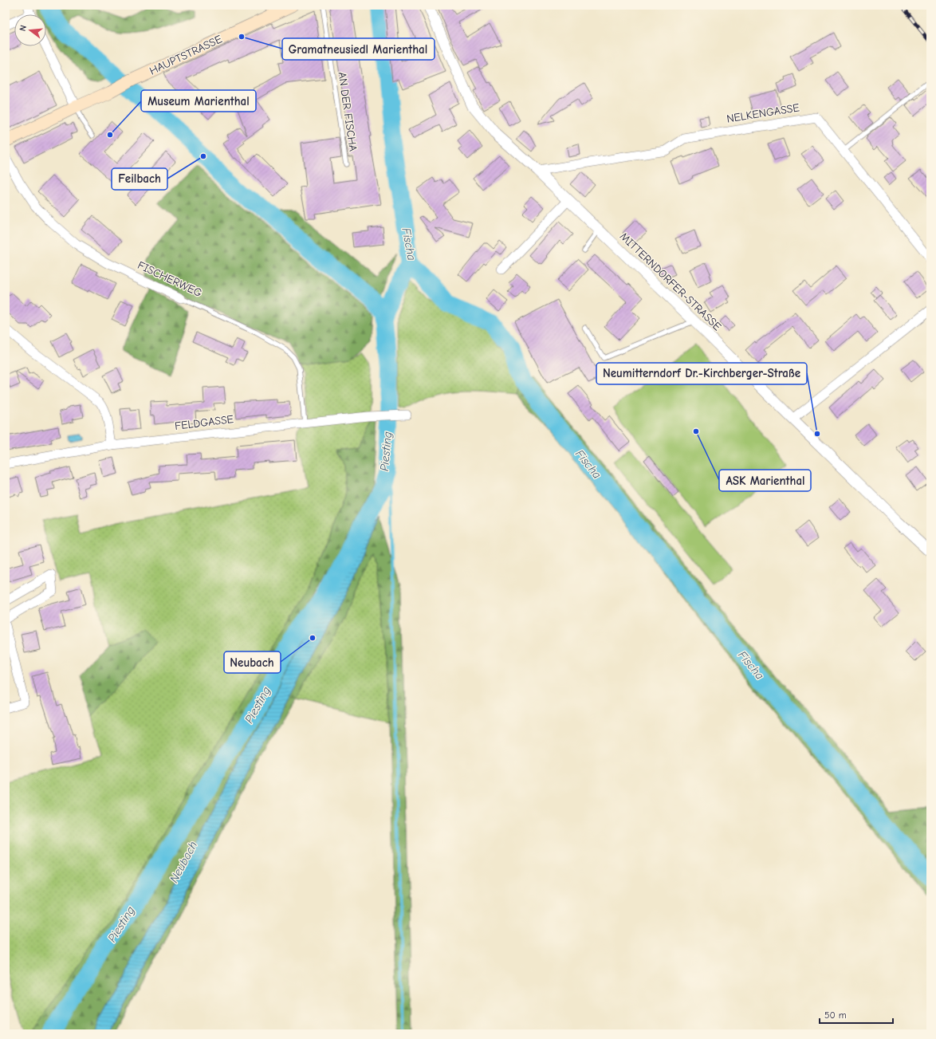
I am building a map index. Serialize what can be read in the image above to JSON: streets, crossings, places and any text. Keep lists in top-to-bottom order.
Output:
{
  "streets": {
    "main road": ["HAUPTSTRASSE"],
    "street": [
      "NELKENGASSE",
      "FISCHERWEG",
      "MITTERNDORFER-STRASSE",
      "FELDGASSE"
    ],
    "lane": ["AN DER FISCHA"]
  },
  "crossings": [
    ["NELKENGASSE", "MITTERNDORFER-STRASSE"],
    ["FISCHERWEG", "FELDGASSE"]
  ],
  "water": ["Fischa", "Piesting", "Neubach"],
  "places": [
    "Gramatneusiedl Marienthal",
    "Museum Marienthal",
    "Feilbach",
    "ASK Marienthal",
    "Neumitterndorf Dr.-Kirchberger-Straße",
    "Neubach"
  ],
  "scale_bar": "50 m",
  "north": "left"
}
